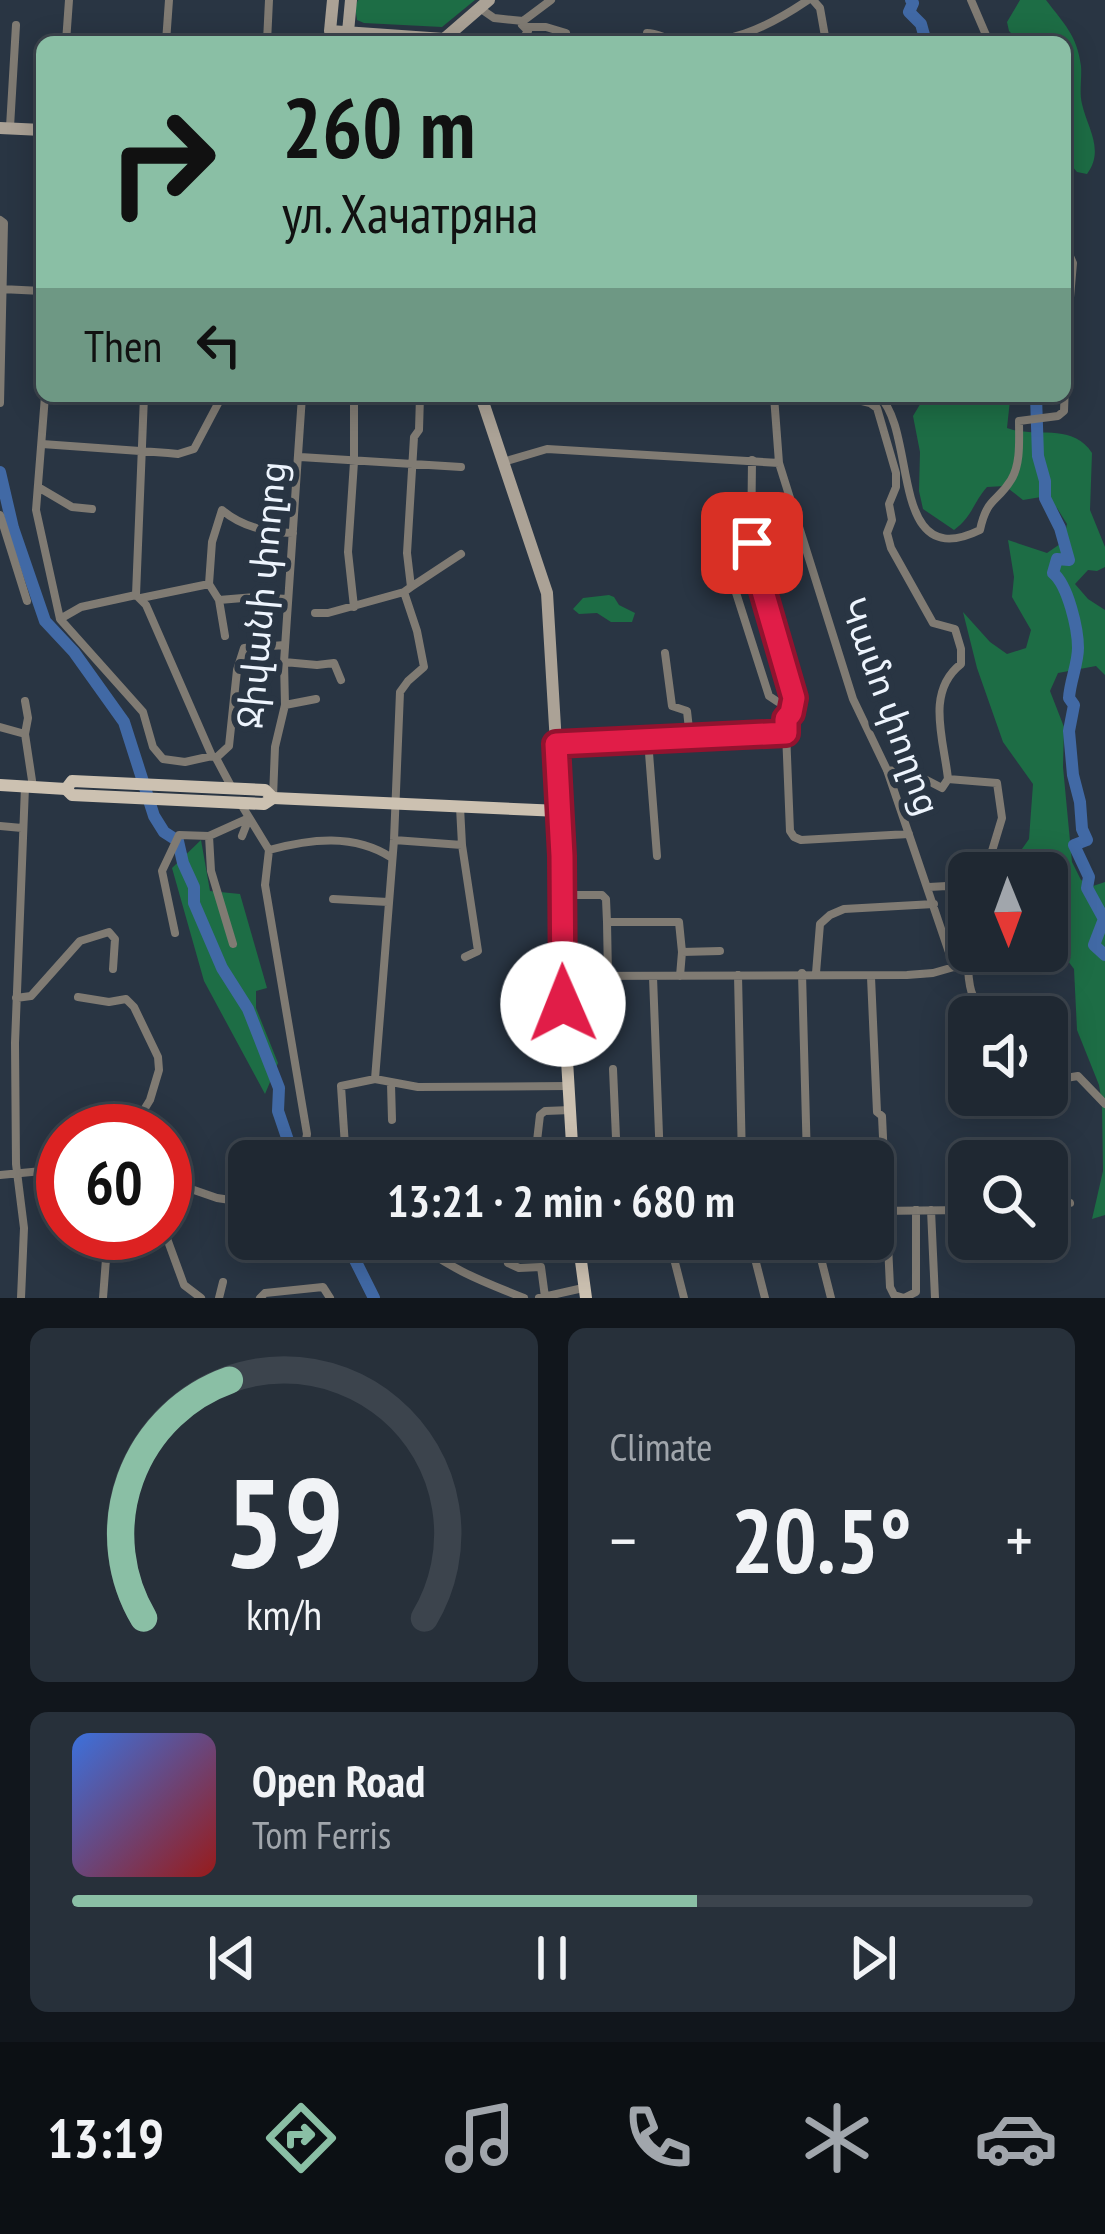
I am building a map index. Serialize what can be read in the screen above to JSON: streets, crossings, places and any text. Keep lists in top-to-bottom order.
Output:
{
  "streets": {
    "street": ["Ջիվանի փողոց", "Կամո փողոց"]
  },
  "north": "bottom",
  "page": {
    "turn": ["260 m", "ул. Хачатряна"],
    "then": "Then",
    "limit": "60",
    "trip": "13:21 · 2 min · 680 m",
    "tile": "Climate",
    "heat": ["−", "20.5°", "+"],
    "song": ["Open Road", "Tom Ferris"],
    "tabs": "13:19",
    "gauge": ["59", "km/h"]
  }
}
